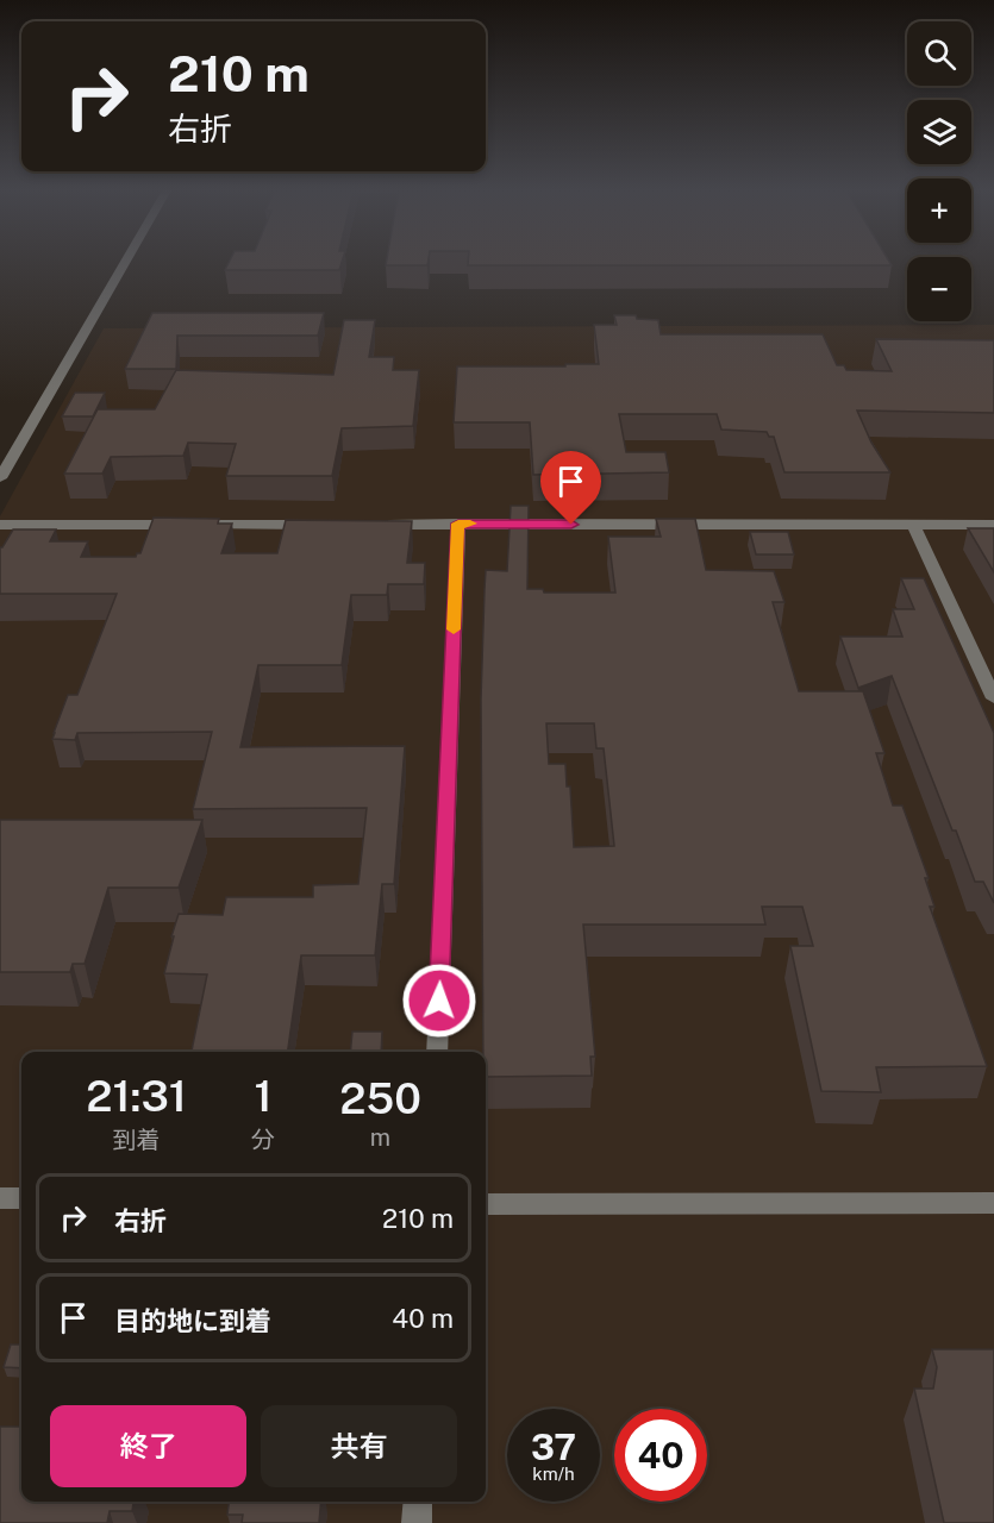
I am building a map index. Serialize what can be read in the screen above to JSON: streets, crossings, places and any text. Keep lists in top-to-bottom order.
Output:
{
  "page": {
    "map_buttons": ["+", "−"],
    "turn": ["210 m", "右折"],
    "eta": [
      "21:31",
      "到着",
      "1",
      "分",
      "250",
      "m"
    ],
    "list": [
      {
        "name": "右折",
        "value": "210 m"
      },
      {
        "name": "目的地に到着",
        "value": "40 m"
      }
    ],
    "buttons": ["終了", "共有"],
    "speed": "37 km/h",
    "limit": "40"
  }
}
